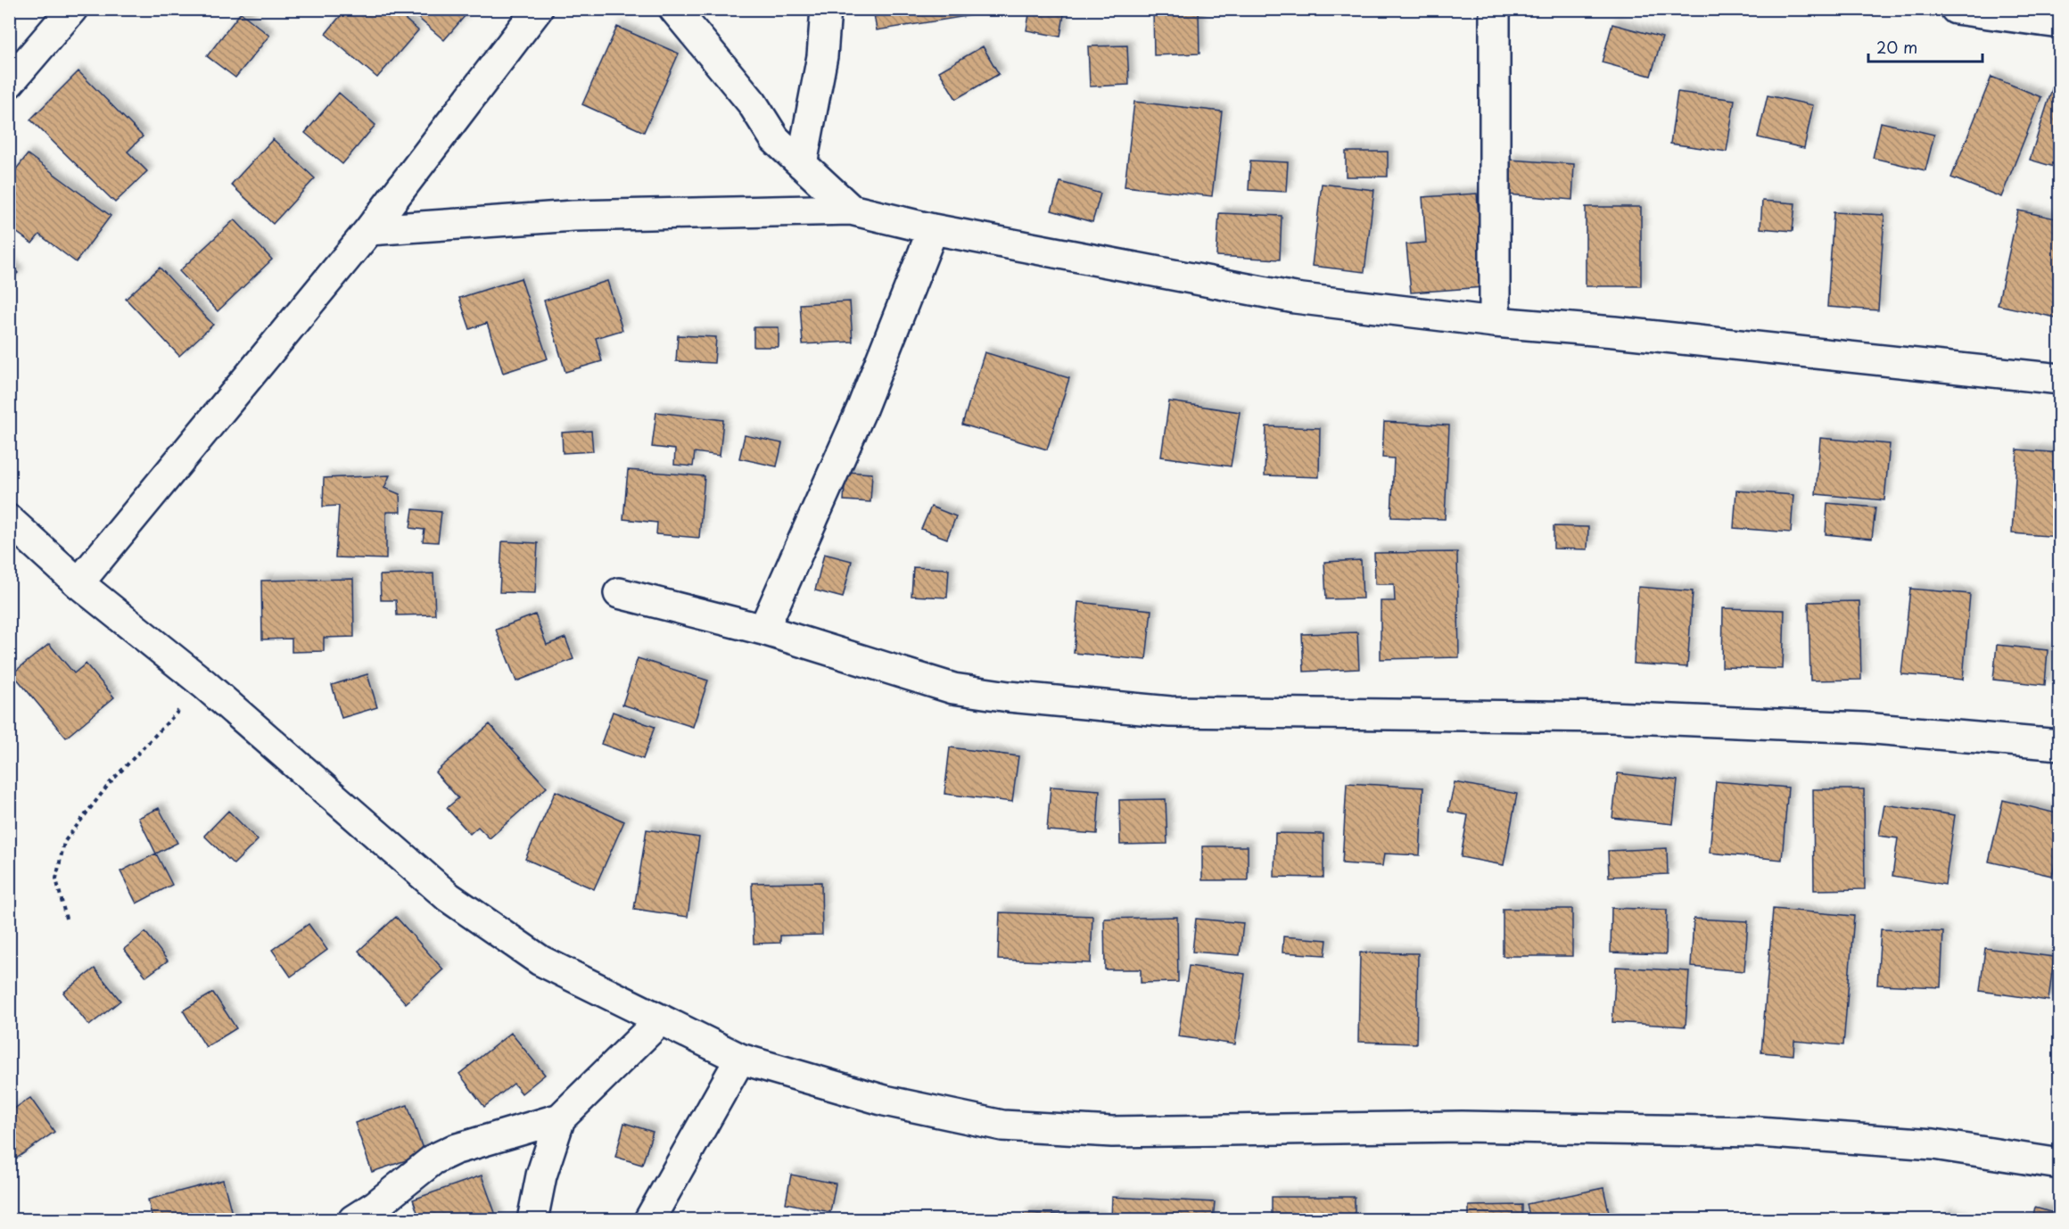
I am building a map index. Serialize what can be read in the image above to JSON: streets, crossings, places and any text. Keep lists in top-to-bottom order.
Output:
{
  "scale_bar": "20 m"
}
